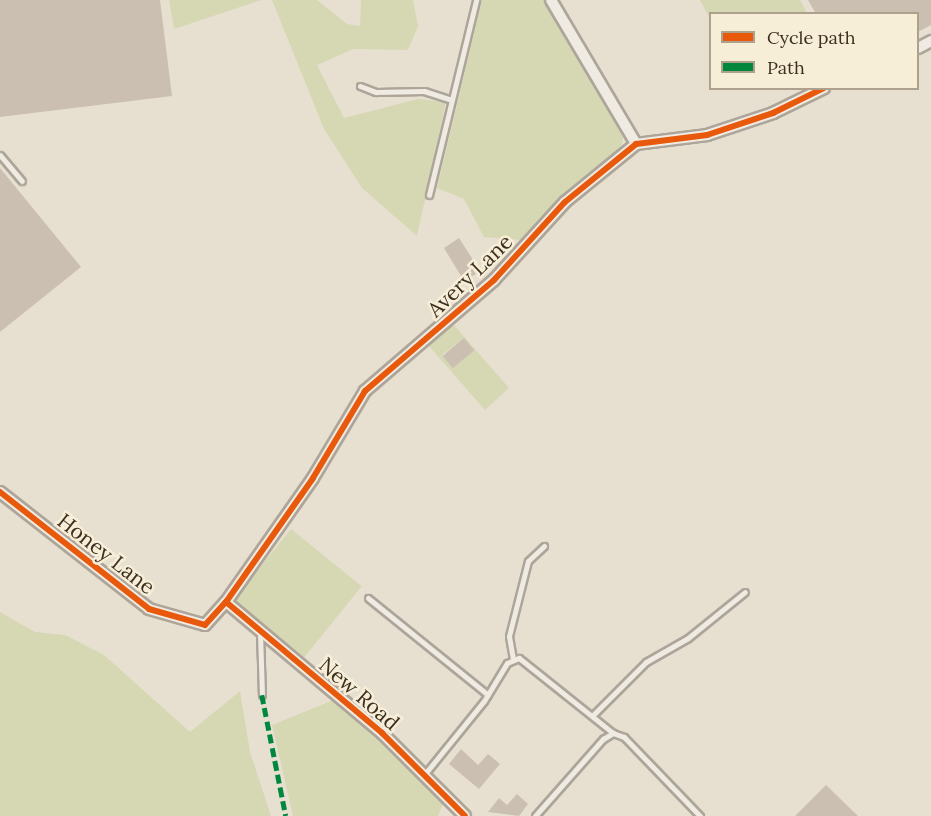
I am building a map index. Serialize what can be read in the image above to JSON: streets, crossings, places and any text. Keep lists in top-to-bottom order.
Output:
{
  "streets": {
    "street": ["Avery Lane", "Honey Lane", "New Road"]
  },
  "crossings": [
    ["Avery Lane", "Honey Lane"],
    ["Avery Lane", "New Road"],
    ["Honey Lane", "New Road"]
  ],
  "legend": ["Cycle path", "Path"]
}
